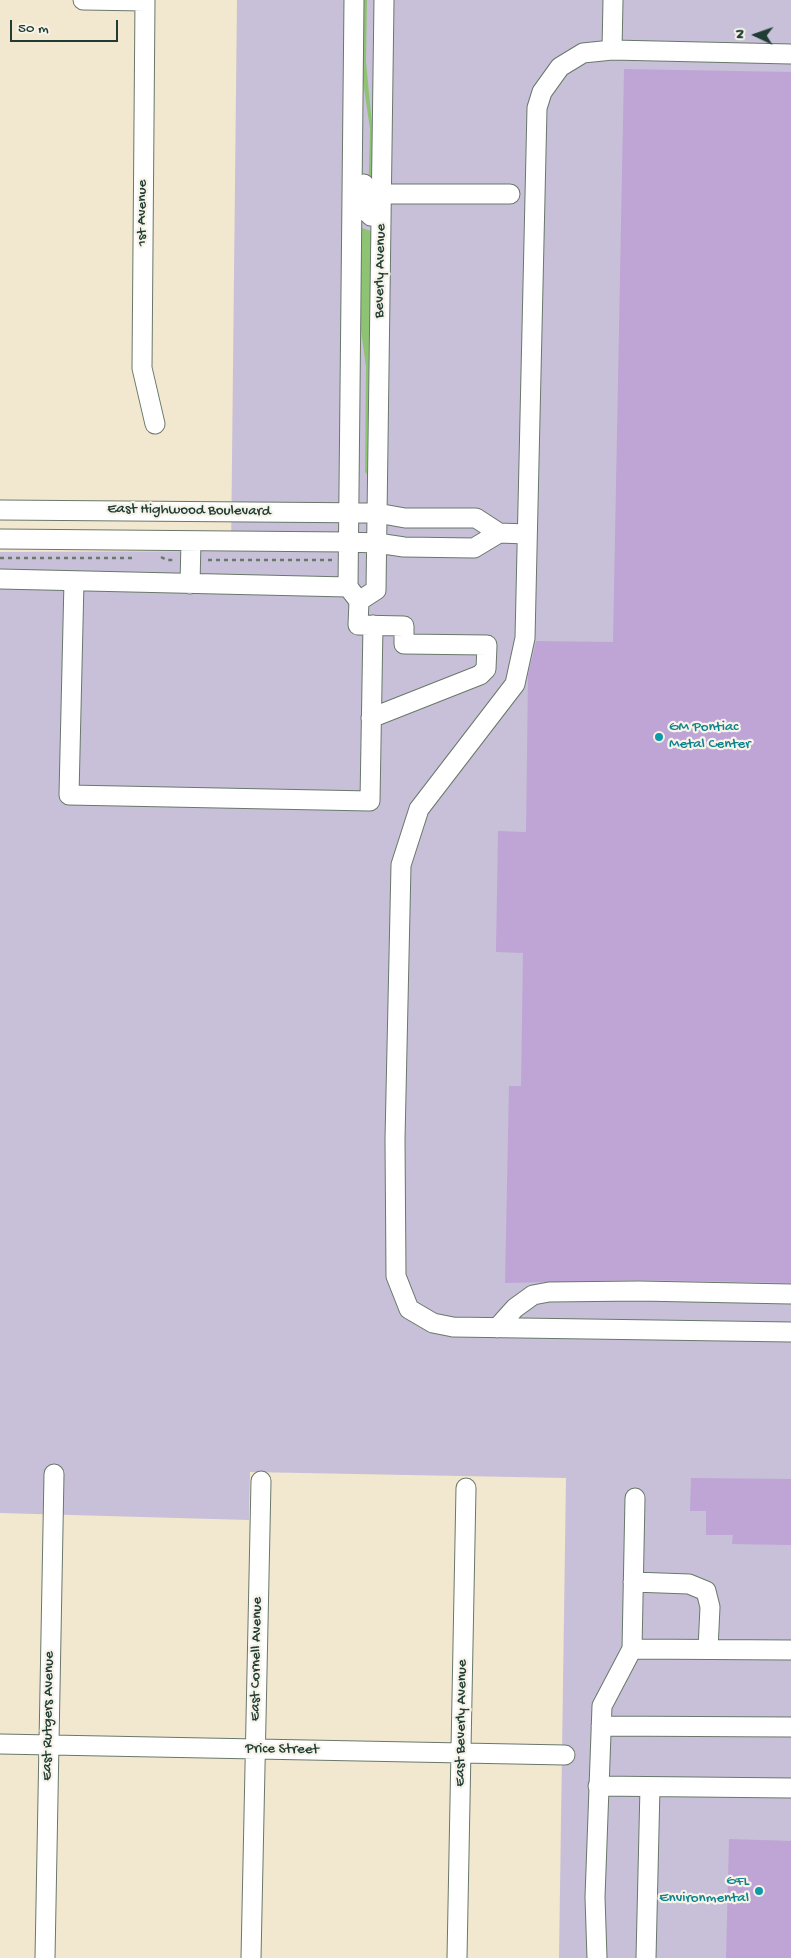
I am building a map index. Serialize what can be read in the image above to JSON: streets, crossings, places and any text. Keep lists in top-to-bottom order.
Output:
{
  "streets": {
    "street": [
      "1st Avenue",
      "Beverly Avenue",
      "East Highwood Boulevard",
      "East Cornell Avenue",
      "East Rutgers Avenue",
      "East Beverly Avenue",
      "Price Street"
    ]
  },
  "crossings": [
    ["Beverly Avenue", "East Highwood Boulevard"],
    ["East Cornell Avenue", "Price Street"],
    ["East Rutgers Avenue", "Price Street"],
    ["East Beverly Avenue", "Price Street"]
  ],
  "places": ["GM Pontiac Metal Center", "GFL Environmental"],
  "scale_bar": "50 m",
  "north": "left"
}
